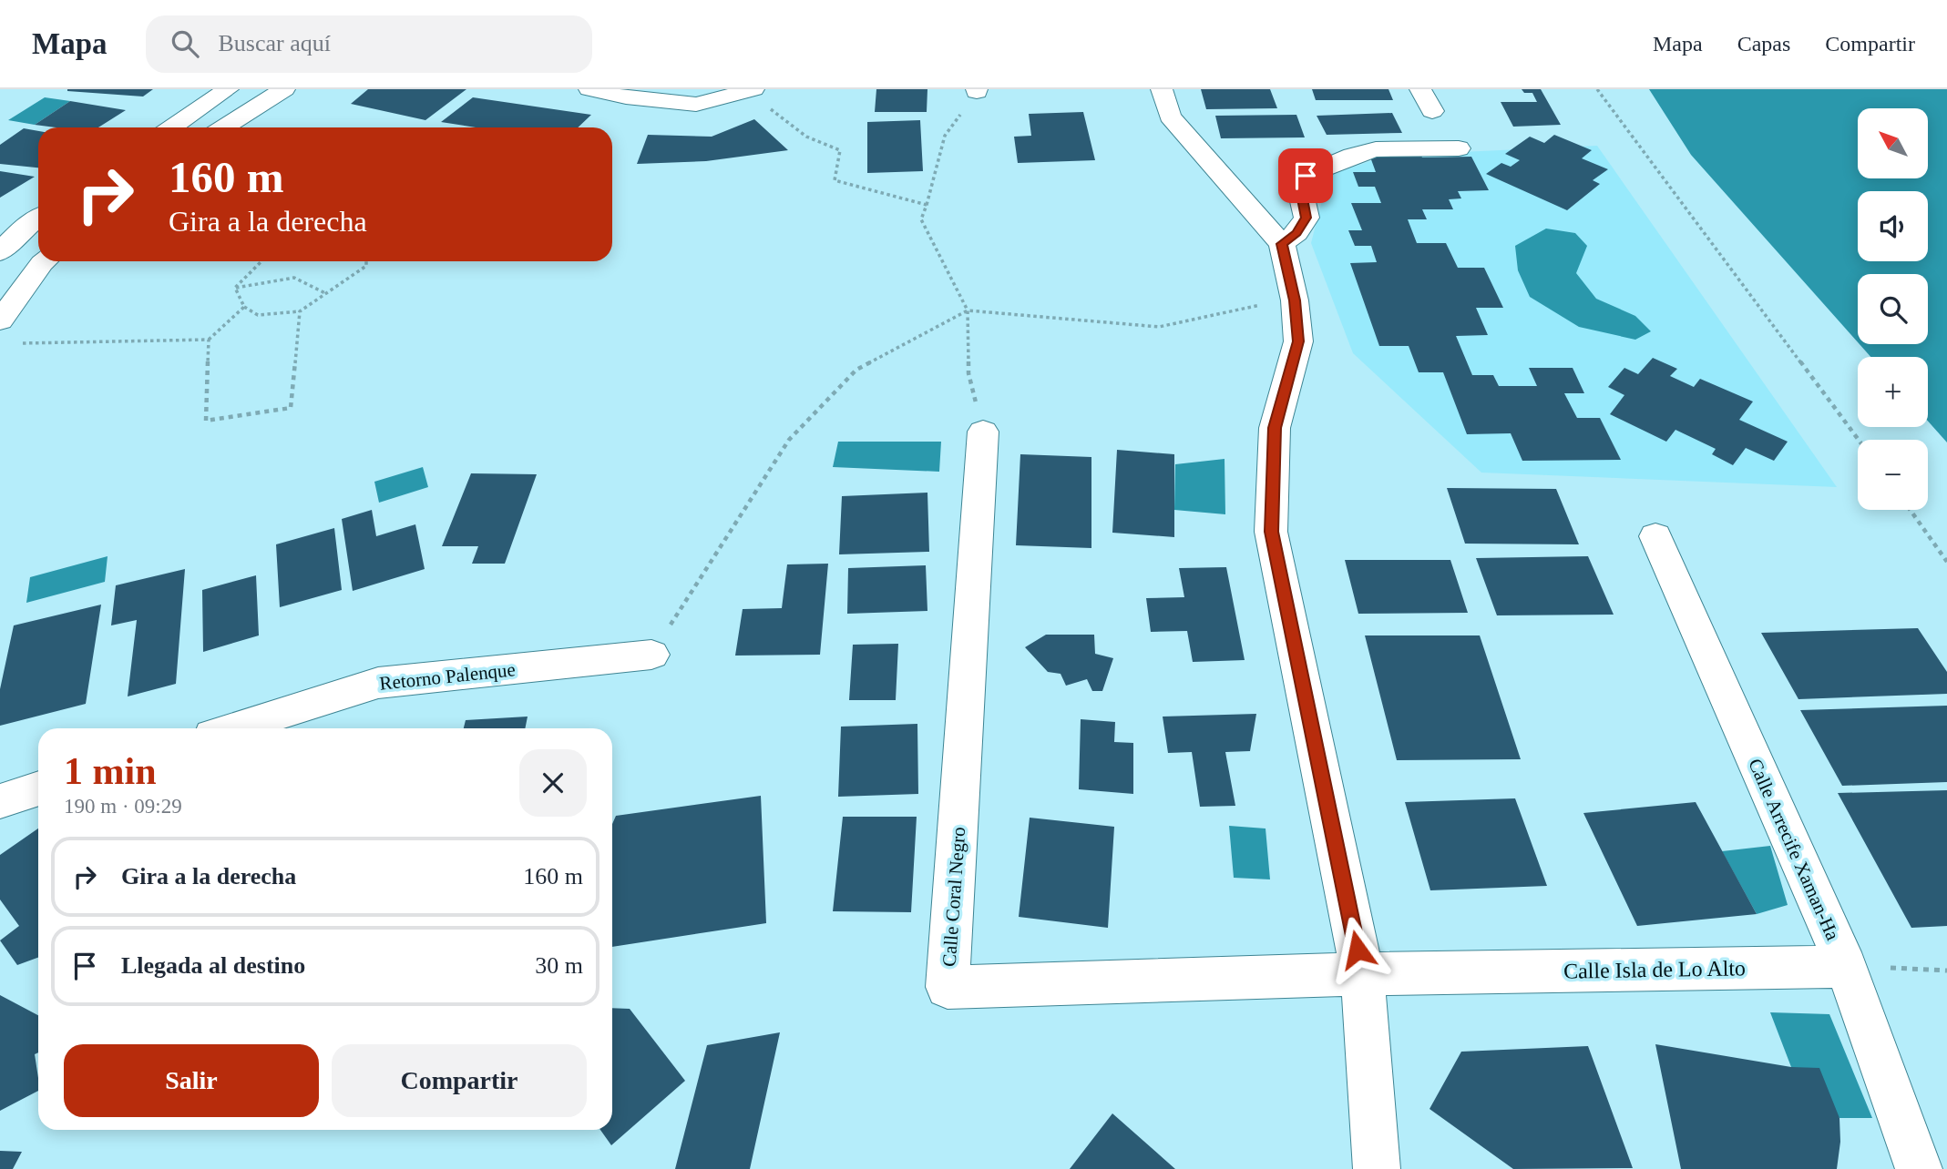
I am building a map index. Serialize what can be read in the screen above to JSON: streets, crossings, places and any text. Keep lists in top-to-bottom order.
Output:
{
  "streets": {
    "street": [
      "Retorno Palenque",
      "Calle Arrecife Xaman-Ha",
      "Calle Coral Negro",
      "Calle Isla de Lo Alto"
    ]
  },
  "crossings": [
    ["Calle Arrecife Xaman-Ha", "Calle Isla de Lo Alto"],
    ["Calle Coral Negro", "Calle Isla de Lo Alto"]
  ],
  "north": "top left",
  "page": {
    "header": "Mapa",
    "search": "Buscar aquí",
    "nav": ["Mapa", "Capas", "Compartir"],
    "map_buttons": ["+", "−"],
    "turn": ["160 m", "Gira a la derecha"],
    "heading": ["1 min", "190 m · 09:29"],
    "list": [
      {
        "name": "Gira a la derecha",
        "value": "160 m"
      },
      {
        "name": "Llegada al destino",
        "value": "30 m"
      }
    ],
    "buttons": ["Salir", "Compartir"]
  }
}
